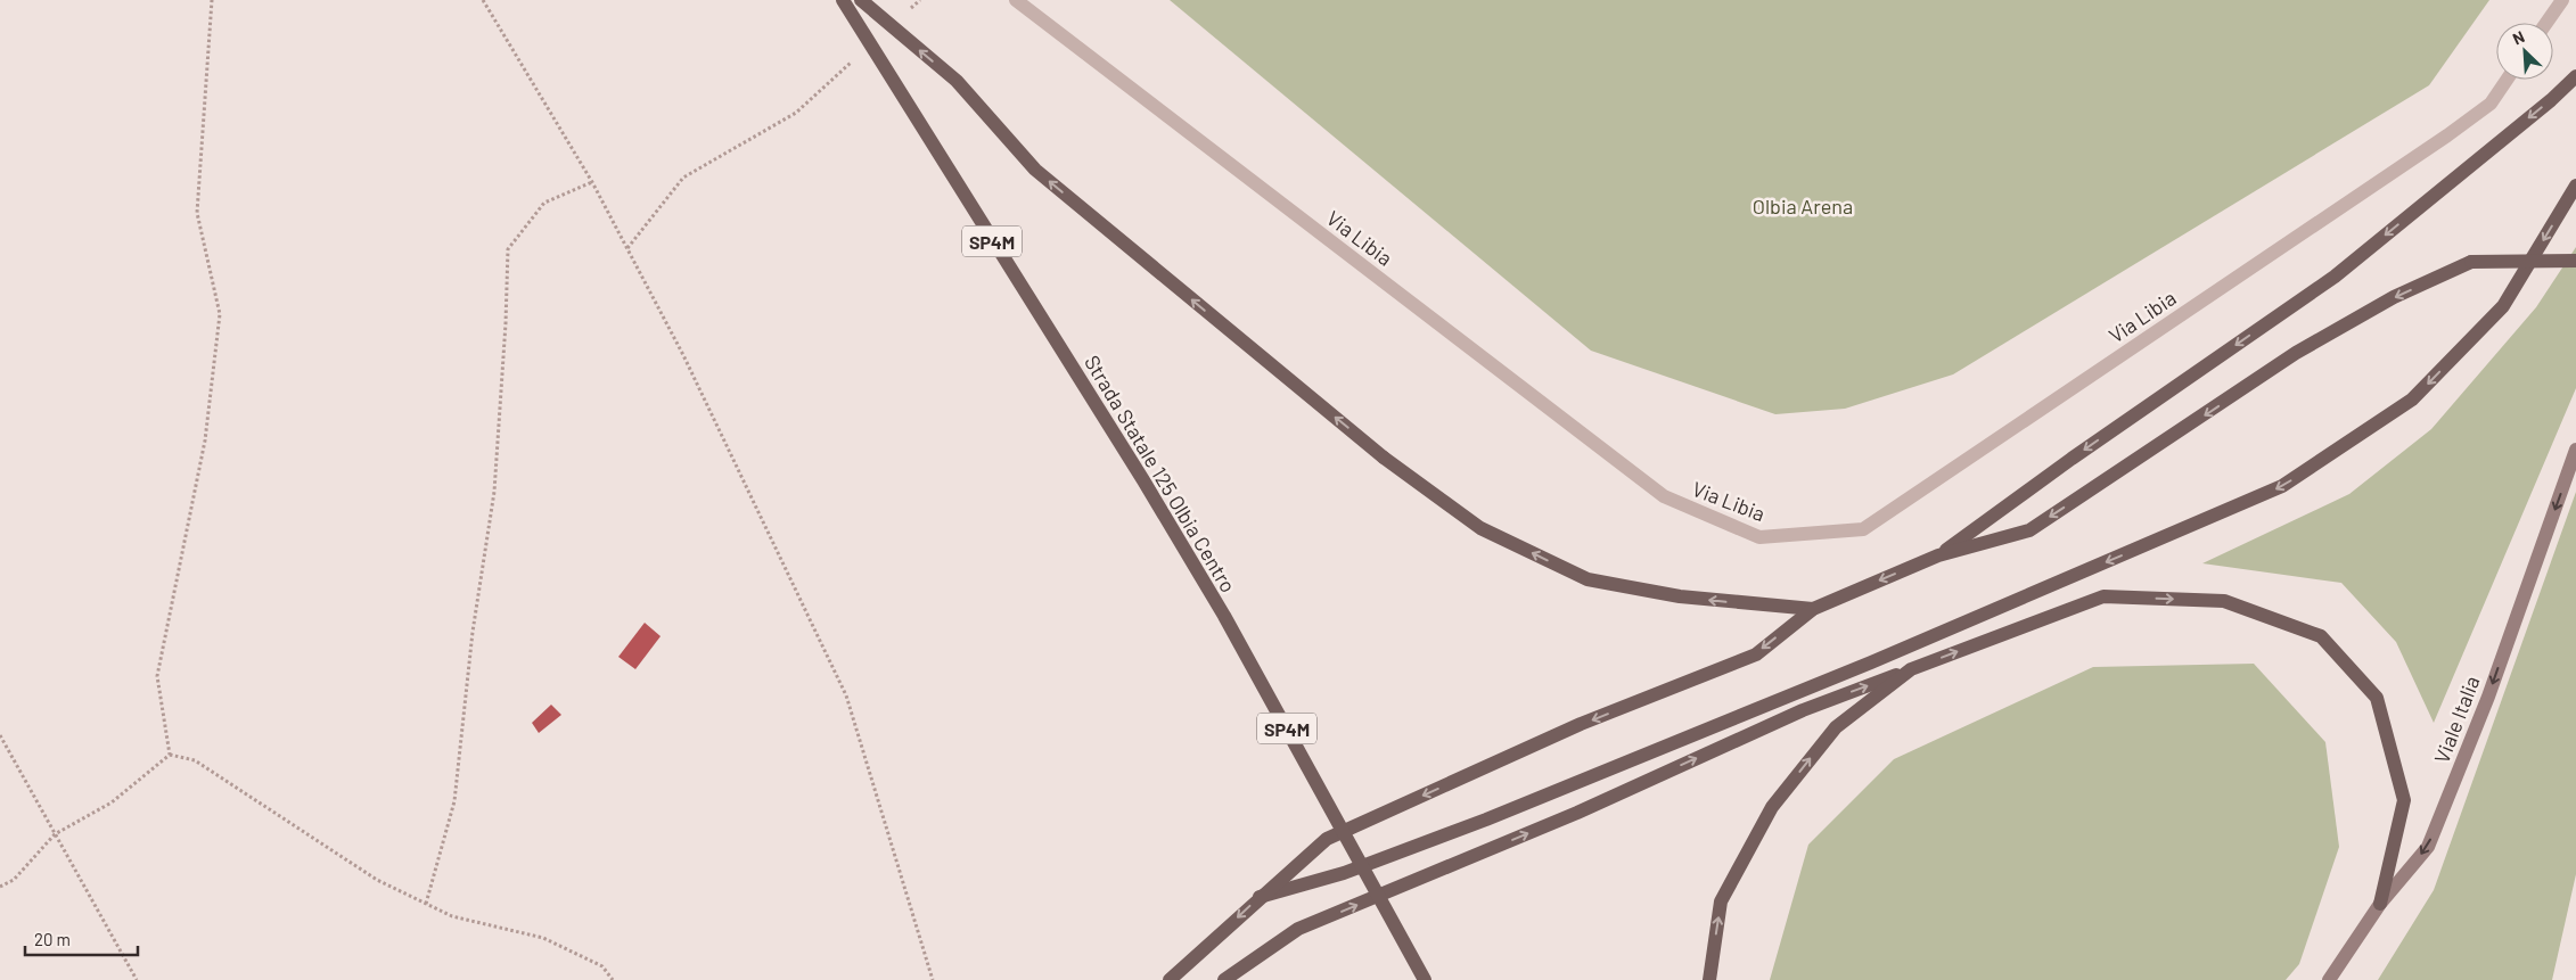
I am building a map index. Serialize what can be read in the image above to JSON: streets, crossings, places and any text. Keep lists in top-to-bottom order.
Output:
{
  "streets": {
    "main road": ["SP4M", "Strada Statale 125 Olbia Centro", "Viale Italia"],
    "street": ["Via Libia"]
  },
  "one_way": ["Viale Italia"],
  "parks": ["Olbia Arena"],
  "scale_bar": "20 m",
  "north": "top left"
}
